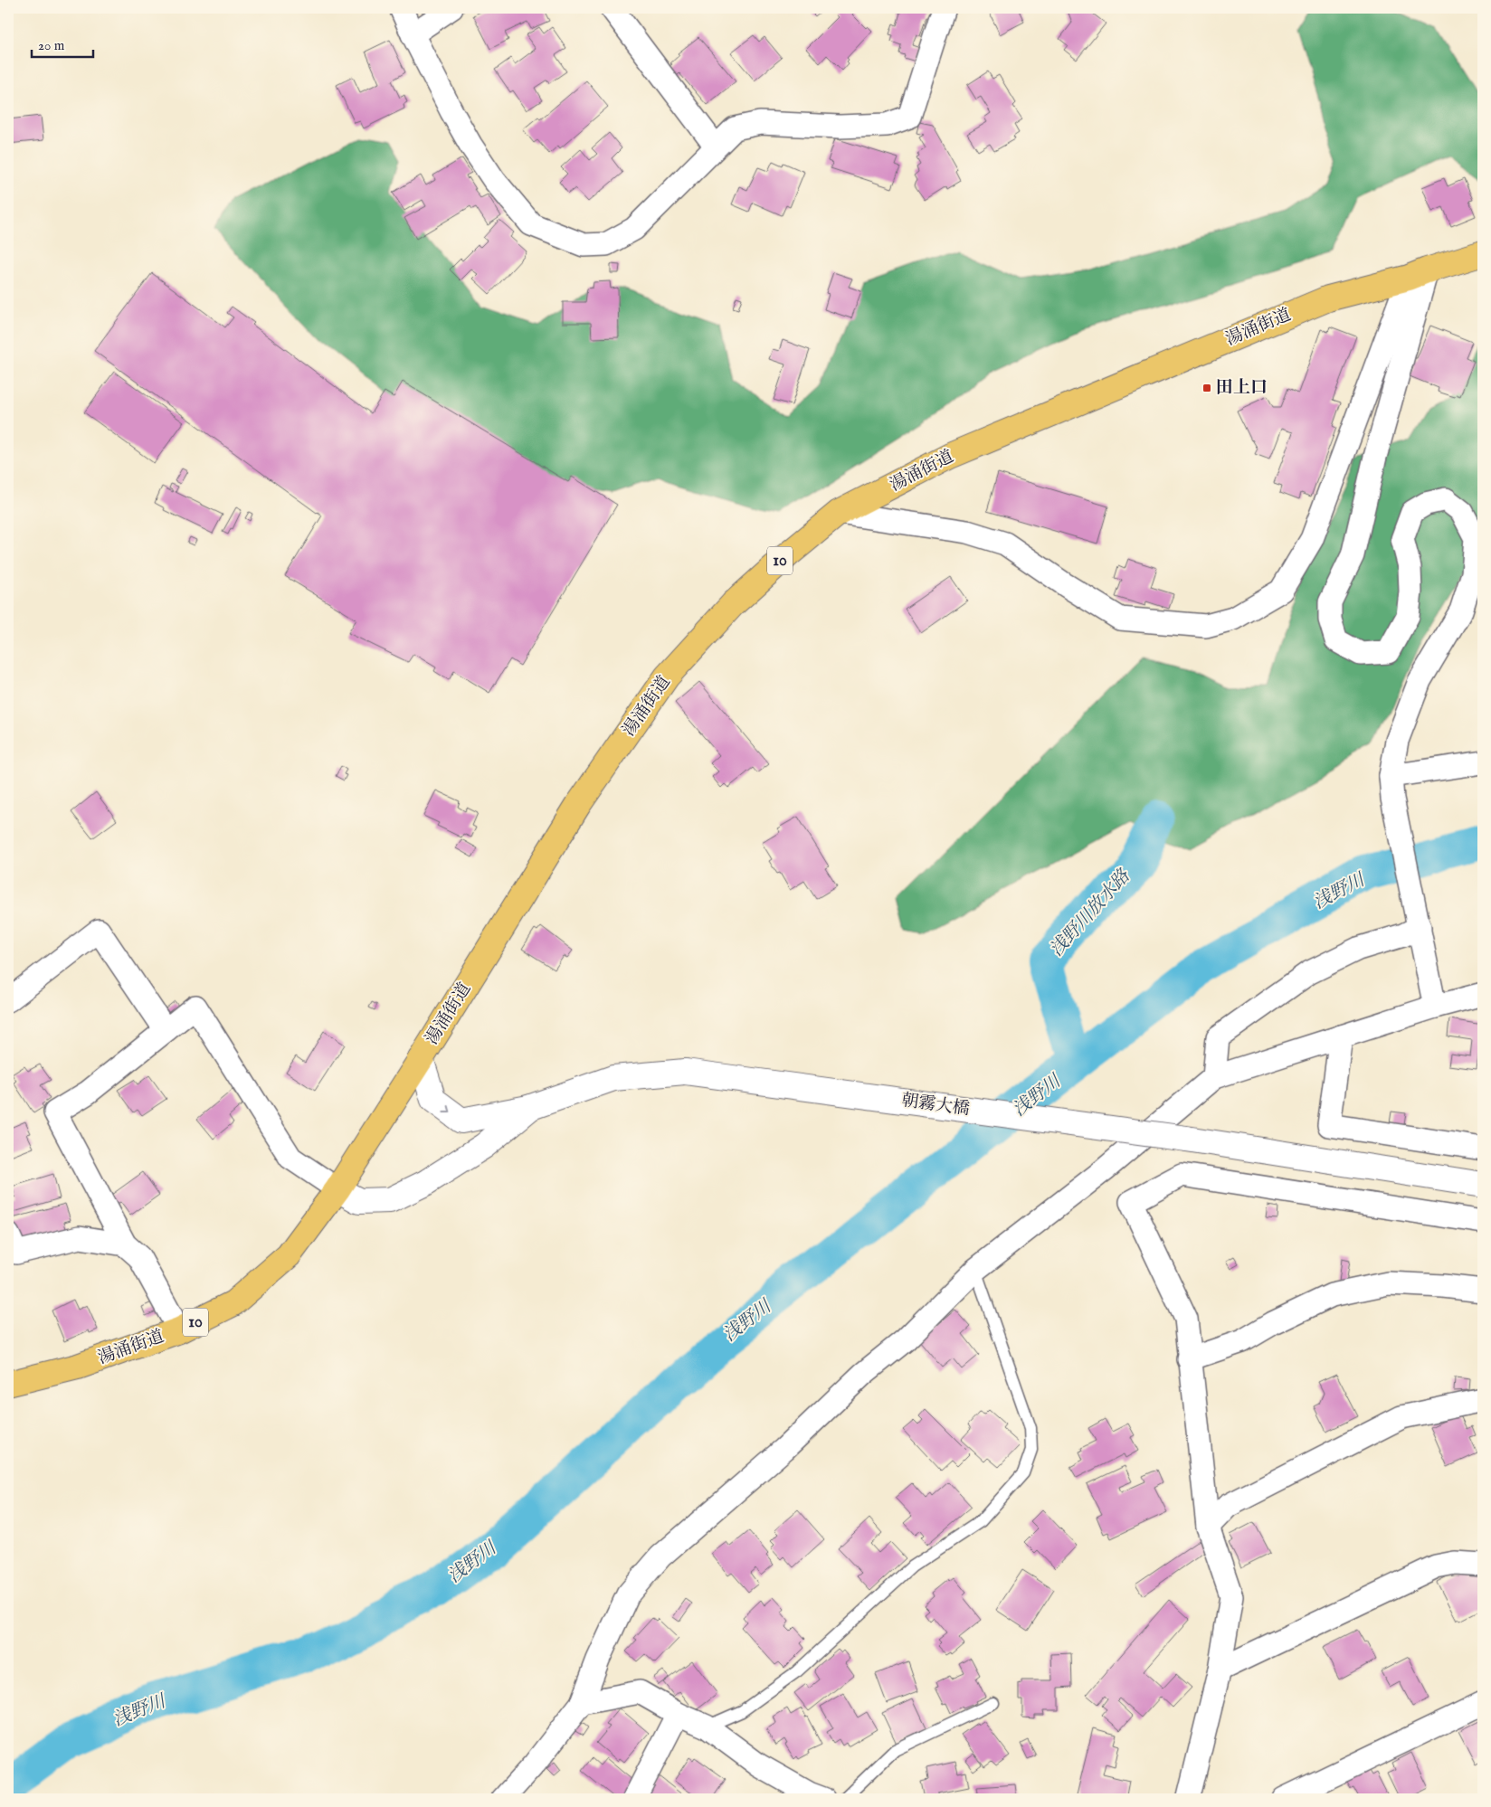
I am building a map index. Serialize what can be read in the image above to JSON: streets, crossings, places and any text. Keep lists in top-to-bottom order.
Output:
{
  "streets": {
    "main road": ["湯涌街道", "10"],
    "street": ["朝霧大橋"]
  },
  "water": ["浅野川", "浅野川放水路"],
  "places": {
    "transit": ["田上口"]
  },
  "scale_bar": "20 m"
}
